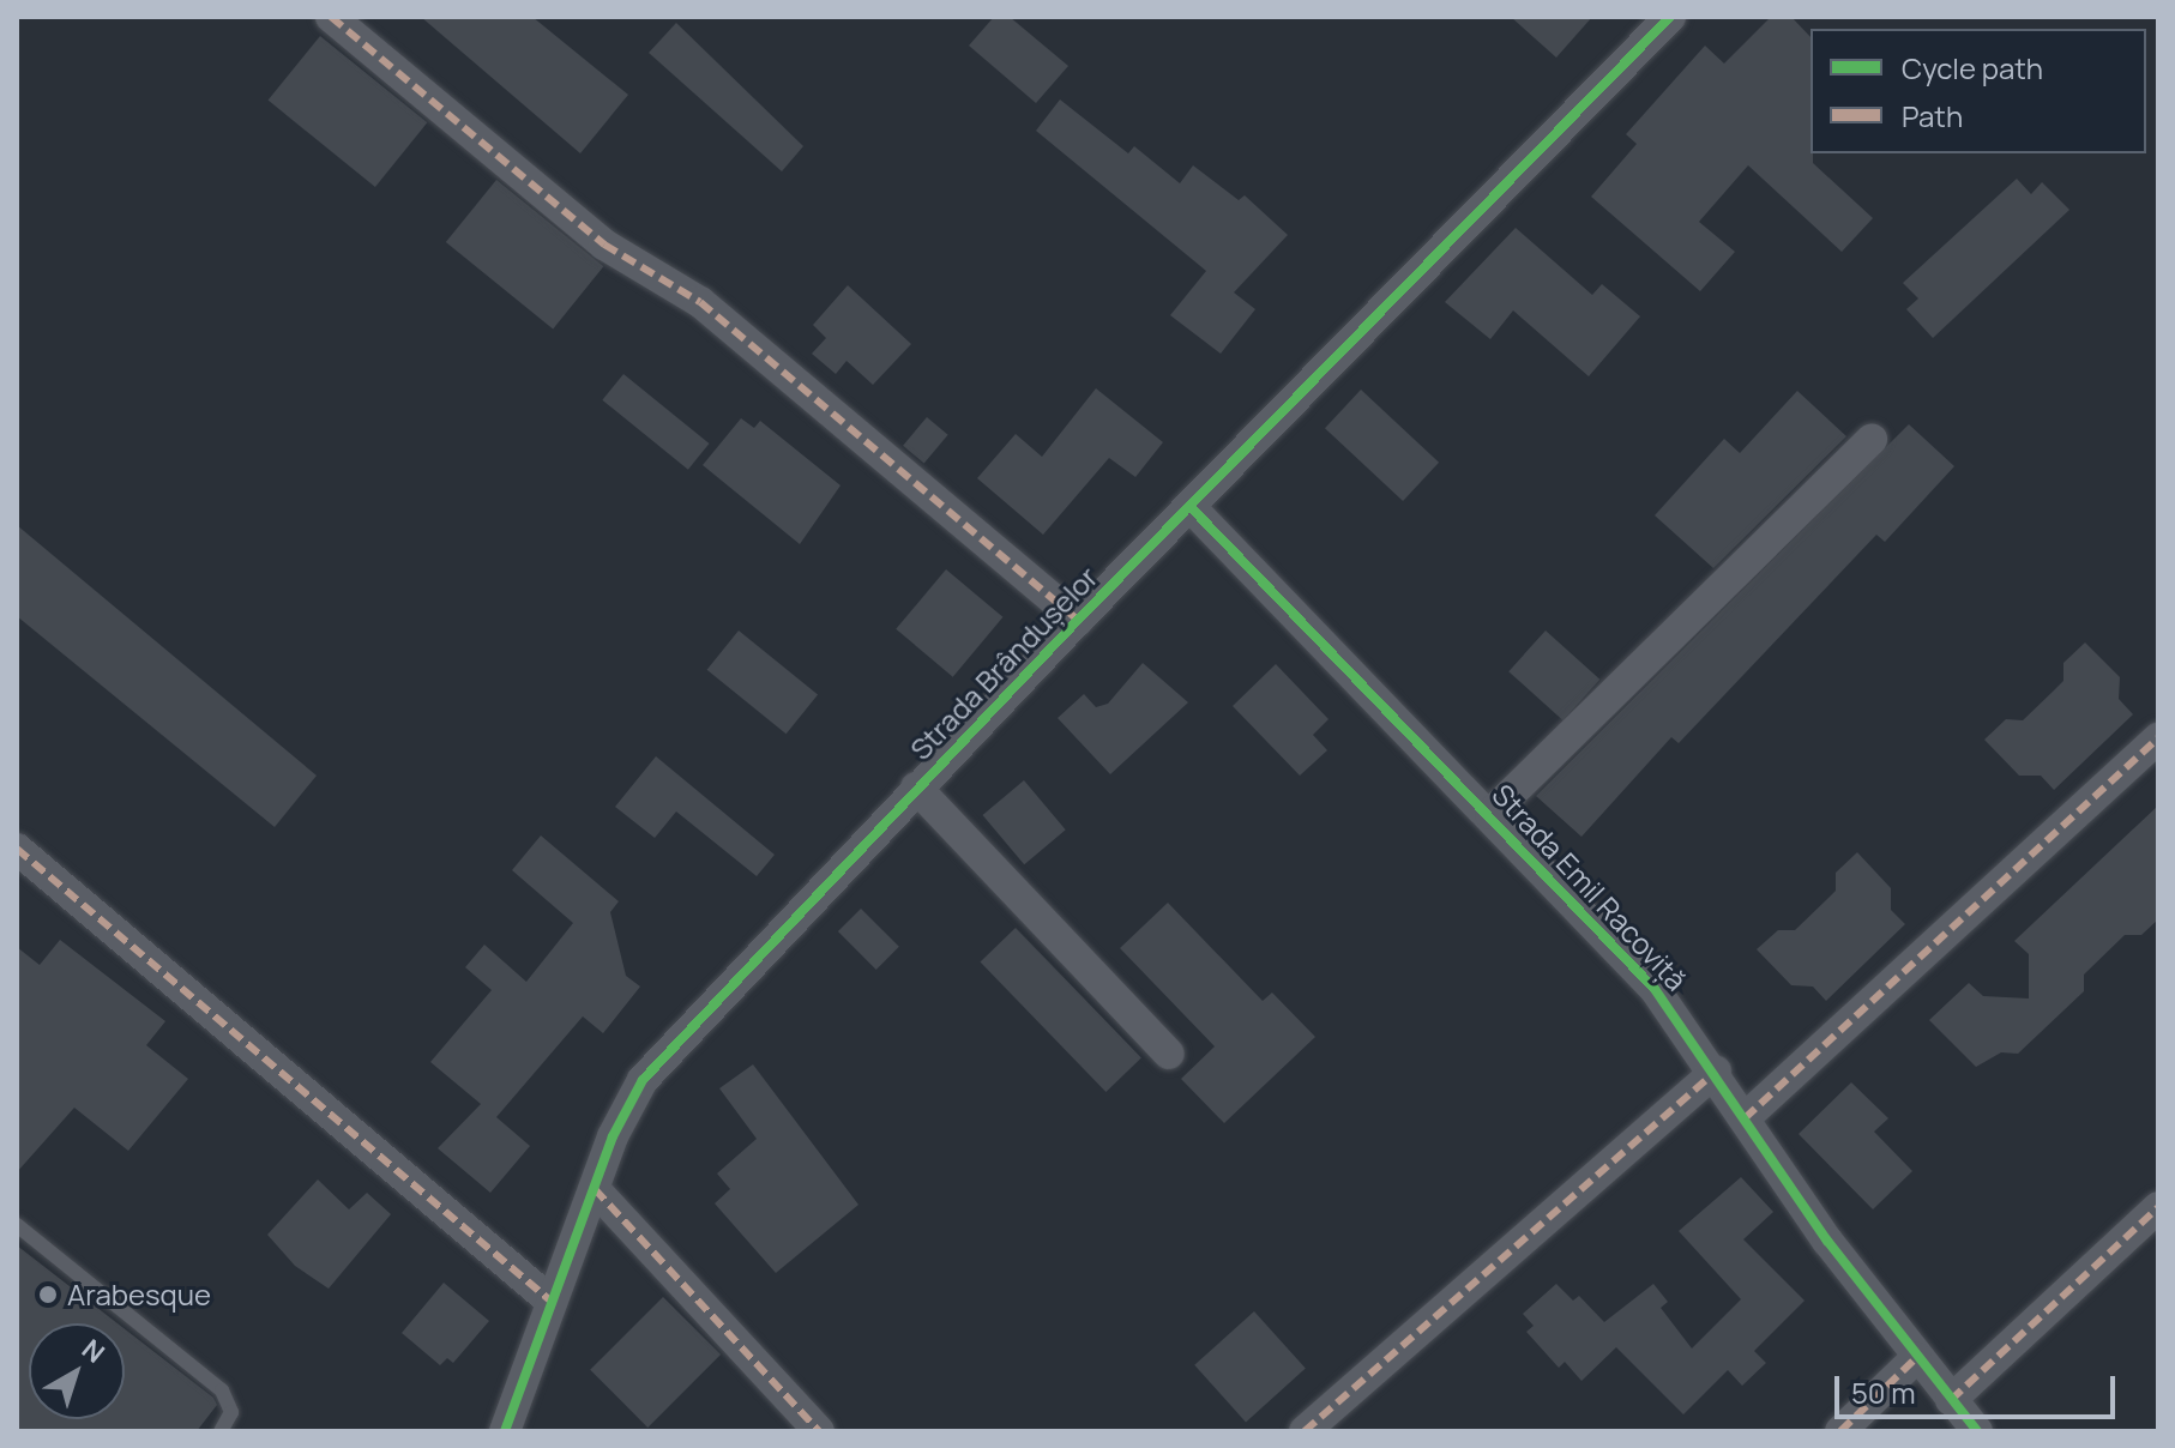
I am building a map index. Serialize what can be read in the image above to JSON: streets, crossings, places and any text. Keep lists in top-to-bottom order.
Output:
{
  "streets": {
    "street": ["Strada Brândușelor", "Strada Emil Racoviță"]
  },
  "crossings": [
    ["Strada Brândușelor", "Strada Emil Racoviță"]
  ],
  "places": ["Arabesque"],
  "legend": ["Cycle path", "Path"],
  "scale_bar": "50 m",
  "north": "top right"
}
